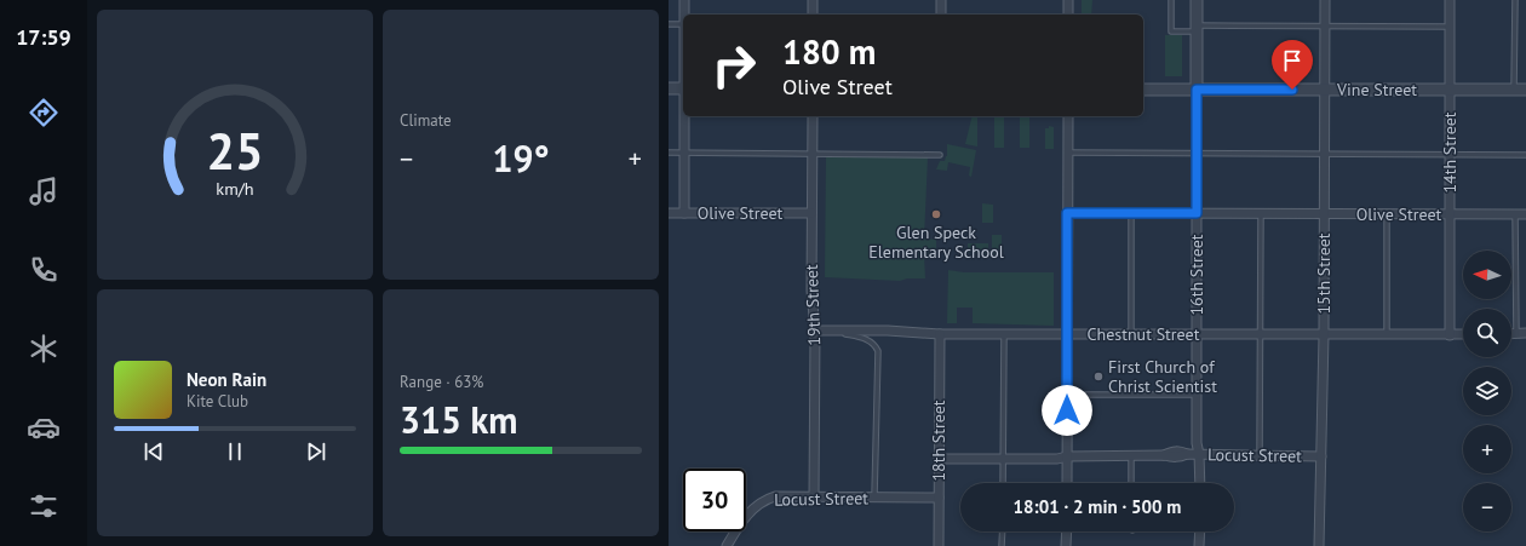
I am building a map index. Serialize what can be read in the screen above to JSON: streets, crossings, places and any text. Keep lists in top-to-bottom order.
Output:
{
  "streets": {
    "street": [
      "Vine Street",
      "14th Street",
      "Olive Street",
      "15th Street",
      "16th Street",
      "19th Street",
      "Chestnut Street",
      "18th Street",
      "Locust Street"
    ]
  },
  "crossings": [
    ["Vine Street", "14th Street"],
    ["Vine Street", "15th Street"],
    ["Vine Street", "16th Street"],
    ["14th Street", "Olive Street"],
    ["14th Street", "Chestnut Street"],
    ["Olive Street", "15th Street"],
    ["Olive Street", "16th Street"],
    ["Olive Street", "19th Street"],
    ["15th Street", "Chestnut Street"],
    ["15th Street", "Locust Street"],
    ["16th Street", "Chestnut Street"],
    ["16th Street", "Locust Street"],
    ["19th Street", "Chestnut Street"],
    ["19th Street", "Locust Street"],
    ["Chestnut Street", "18th Street"],
    ["18th Street", "Locust Street"]
  ],
  "places": ["Glen Speck Elementary School", "First Church of Christ Scientist"],
  "north": "left",
  "page": {
    "tabs": "17:59",
    "tile": [
      "Climate",
      ["Range · 63%", "315 km"]
    ],
    "turn": ["180 m", "Olive Street"],
    "heat": ["−", "19°", "+"],
    "map_buttons": ["+", "−"],
    "song": ["Neon Rain", "Kite Club"],
    "limit": "30",
    "trip": "18:01 · 2 min · 500 m",
    "gauge": ["25", "km/h"]
  }
}
